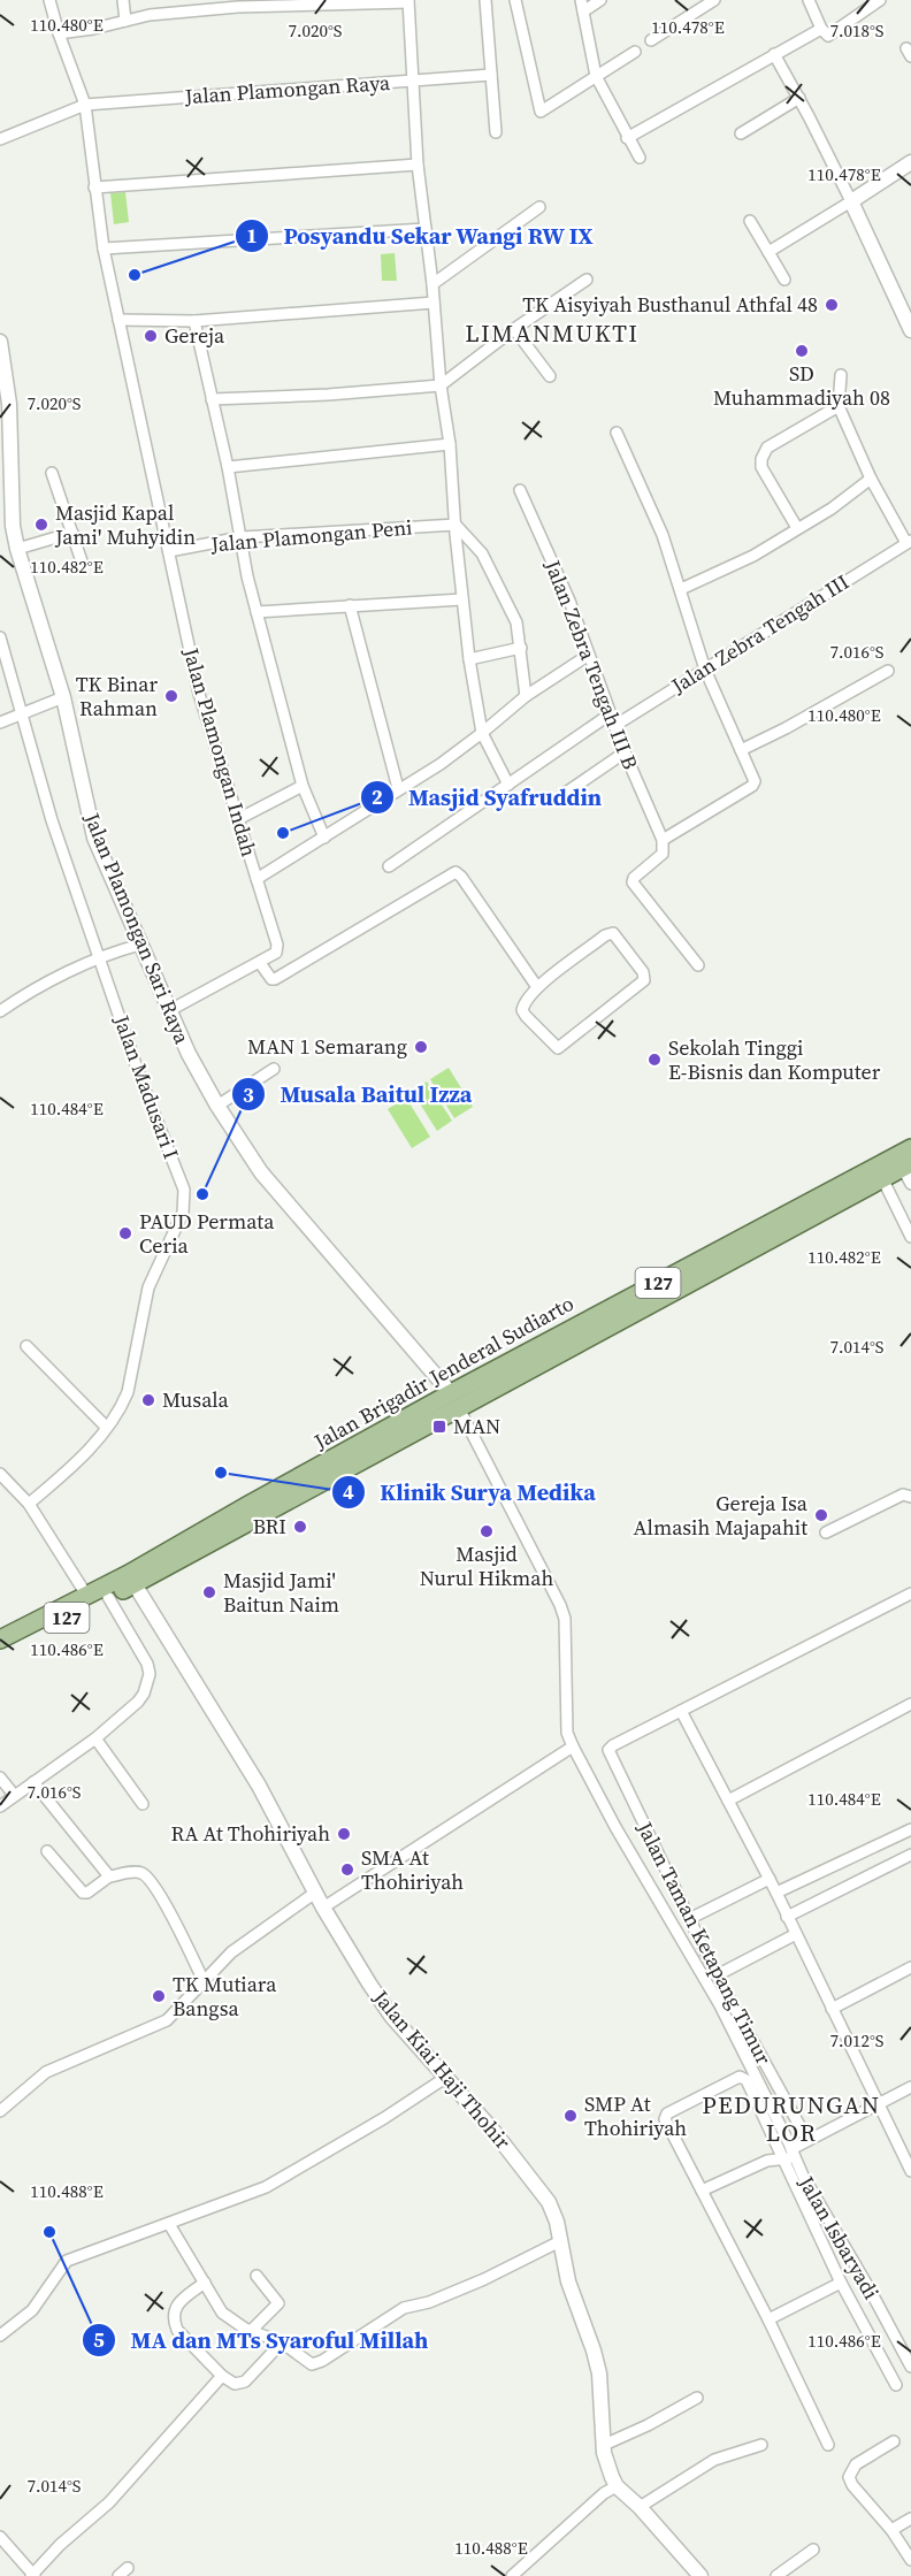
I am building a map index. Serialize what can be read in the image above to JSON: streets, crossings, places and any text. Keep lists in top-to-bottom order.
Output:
{
  "streets": {
    "main road": ["127", "Jalan Brigadir Jenderal Sudiarto"],
    "street": [
      "Jalan Plamongan Raya",
      "Jalan Plamongan Peni",
      "Jalan Zebra Tengah III",
      "Jalan Zebra Tengah III B",
      "Jalan Plamongan Indah",
      "Jalan Plamongan Sari Raya",
      "Jalan Madusari I",
      "Jalan Taman Ketapang Timur",
      "Jalan Kiai Haji Thohir",
      "Jalan Isbaryadi"
    ]
  },
  "crossings": [
    ["Jalan Plamongan Raya", "Jalan Plamongan Indah"],
    ["Jalan Plamongan Peni", "Jalan Plamongan Indah"],
    ["Jalan Zebra Tengah III", "Jalan Zebra Tengah III B"],
    ["Jalan Plamongan Sari Raya", "Jalan Brigadir Jenderal Sudiarto"],
    ["Jalan Plamongan Sari Raya", "Jalan Isbaryadi"],
    ["Jalan Brigadir Jenderal Sudiarto", "Jalan Kiai Haji Thohir"],
    ["Jalan Brigadir Jenderal Sudiarto", "Jalan Isbaryadi"]
  ],
  "districts": ["LIMANMUKTI", "PEDURUNGAN LOR"],
  "places": {
    "other": [
      "Posyandu Sekar Wangi RW IX",
      "TK Aisyiyah Busthanul Athfal 48",
      "Gereja",
      "SD Muhammadiyah 08",
      "Masjid Kapal Jami' Muhyidin",
      "TK Binar Rahman",
      "Masjid Syafruddin",
      "MAN 1 Semarang",
      "Sekolah Tinggi E-Bisnis dan Komputer",
      "Musala Baitul Izza",
      "PAUD Permata Ceria",
      "Musala",
      "Klinik Surya Medika",
      "Gereja Isa Almasih Majapahit",
      "BRI",
      "Masjid Nurul Hikmah",
      "Masjid Jami' Baitun Naim",
      "RA At Thohiriyah",
      "SMA At Thohiriyah",
      "TK Mutiara Bangsa",
      "SMP At Thohiriyah",
      "MA dan MTs Syaroful Millah"
    ],
    "transit": ["MAN"]
  },
  "coordinates": [
    "110.480°E",
    "110.478°E",
    "7.020°S",
    "7.018°S",
    "110.482°E",
    "7.016°S",
    "110.484°E",
    "7.014°S",
    "110.486°E",
    "7.012°S",
    "110.488°E"
  ]
}
